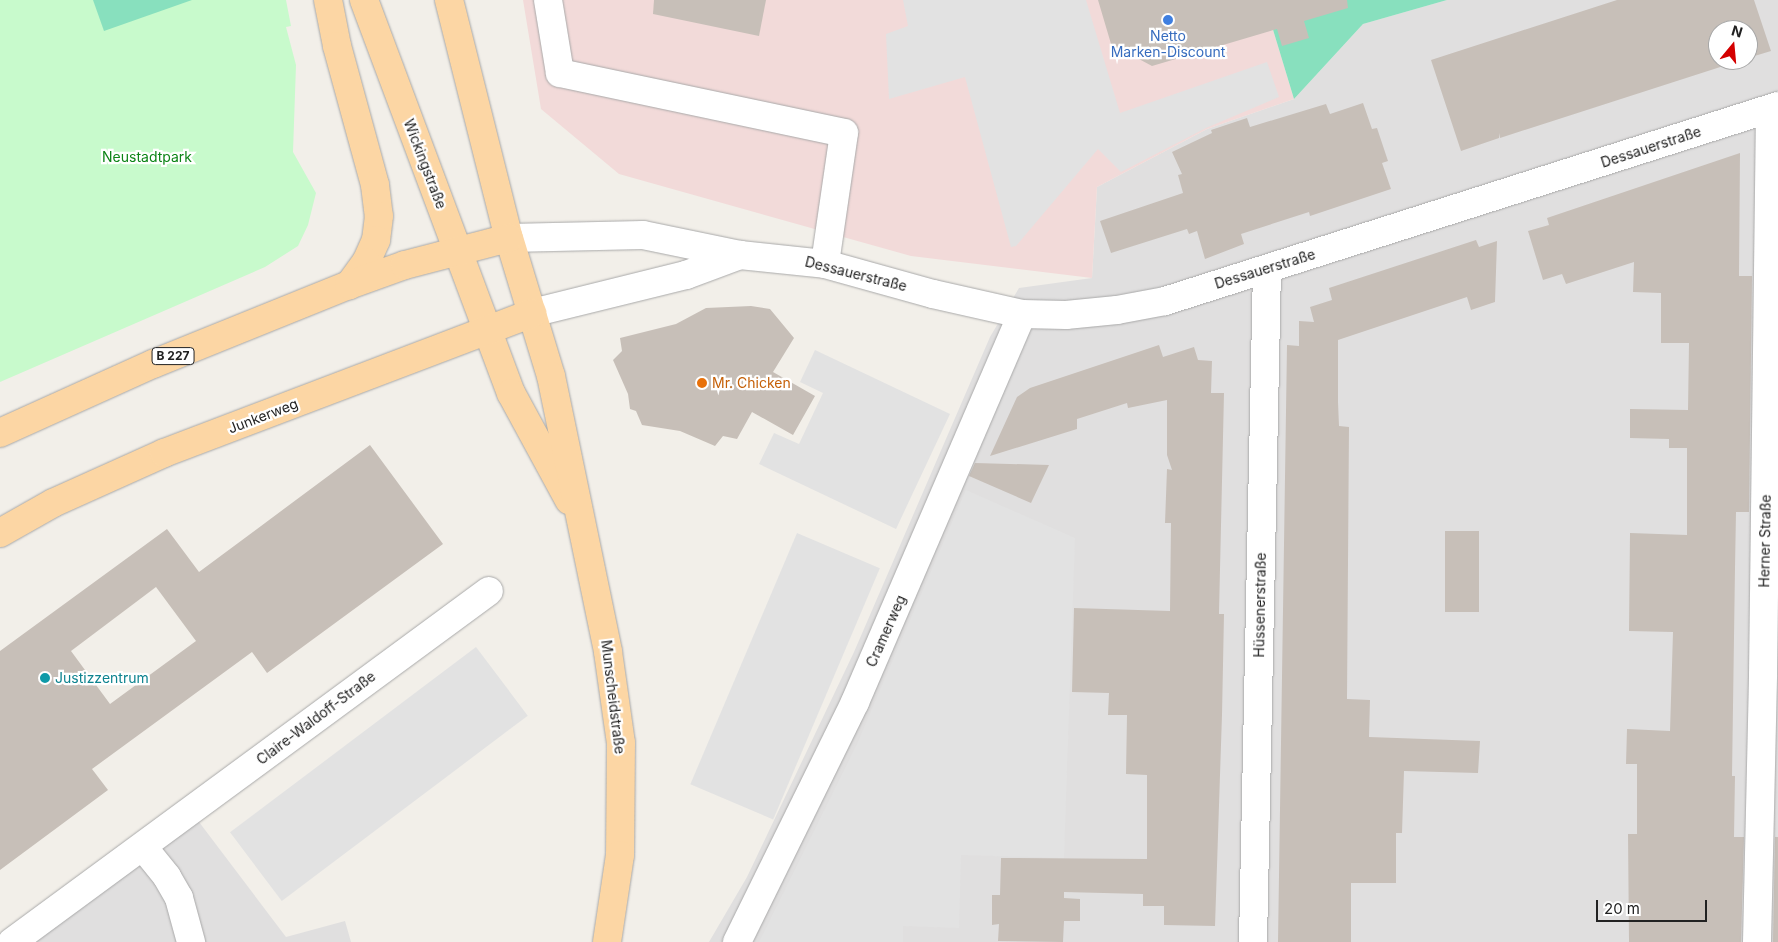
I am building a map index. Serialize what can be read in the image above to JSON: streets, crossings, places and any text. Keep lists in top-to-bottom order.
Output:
{
  "streets": {
    "main road": [
      "Wickingstraße",
      "B 227",
      "Junkerweg",
      "Munscheidstraße"
    ],
    "street": [
      "Dessauerstraße",
      "Herner Straße",
      "Hüssenerstraße",
      "Cramerweg",
      "Claire-Waldoff-Straße"
    ]
  },
  "crossings": [
    ["Dessauerstraße", "Junkerweg"],
    ["Dessauerstraße", "Herner Straße"],
    ["Dessauerstraße", "Hüssenerstraße"],
    ["Dessauerstraße", "Cramerweg"],
    ["Dessauerstraße", "Munscheidstraße"],
    ["Wickingstraße", "Junkerweg"],
    ["Wickingstraße", "Munscheidstraße"],
    ["Junkerweg", "Munscheidstraße"]
  ],
  "parks": ["Neustadtpark"],
  "places": ["Netto Marken-Discount", "Mr. Chicken", "Justizzentrum"],
  "scale_bar": "20 m",
  "north": "top"
}
